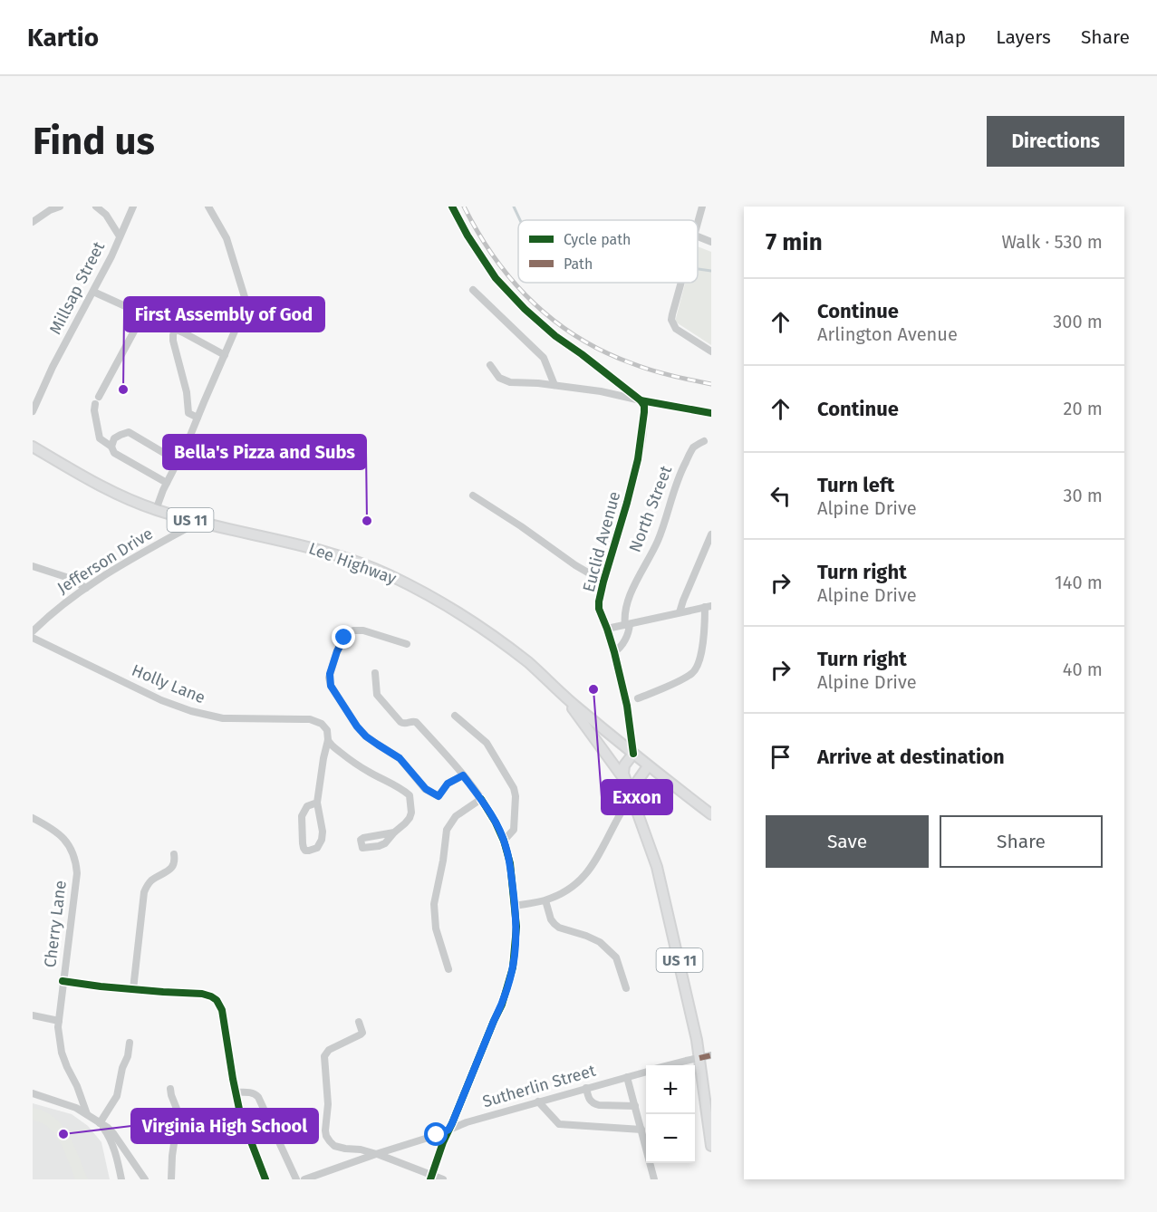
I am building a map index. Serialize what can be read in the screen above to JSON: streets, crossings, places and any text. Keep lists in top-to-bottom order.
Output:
{
  "streets": {
    "main road": ["US 11", "Euclid Avenue", "Lee Highway"],
    "street": [
      "Millsap Street",
      "North Street",
      "Jefferson Drive",
      "Holly Lane",
      "Cherry Lane",
      "Sutherlin Street"
    ]
  },
  "crossings": [
    ["North Street", "Euclid Avenue"],
    ["US 11", "Euclid Avenue"],
    ["Euclid Avenue", "Lee Highway"],
    ["Jefferson Drive", "Lee Highway"]
  ],
  "places": [
    "First Assembly of God",
    "Bella's Pizza and Subs",
    "Exxon",
    "Virginia High School"
  ],
  "legend": ["Cycle path", "Path"],
  "page": {
    "header": "Kartio",
    "nav": ["Map", "Layers", "Share"],
    "buttons": [
      "Directions",
      ["Save", "Share"]
    ],
    "title": "Find us",
    "heading": ["7 min", "Walk · 530 m"],
    "list": [
      ["Continue", "Arlington Avenue", "300 m"],
      ["Continue", "20 m"],
      ["Turn left", "Alpine Drive", "30 m"],
      ["Turn right", "Alpine Drive", "140 m"],
      ["Turn right", "Alpine Drive", "40 m"],
      "Arrive at destination"
    ],
    "map_buttons": ["+", "−"]
  }
}
